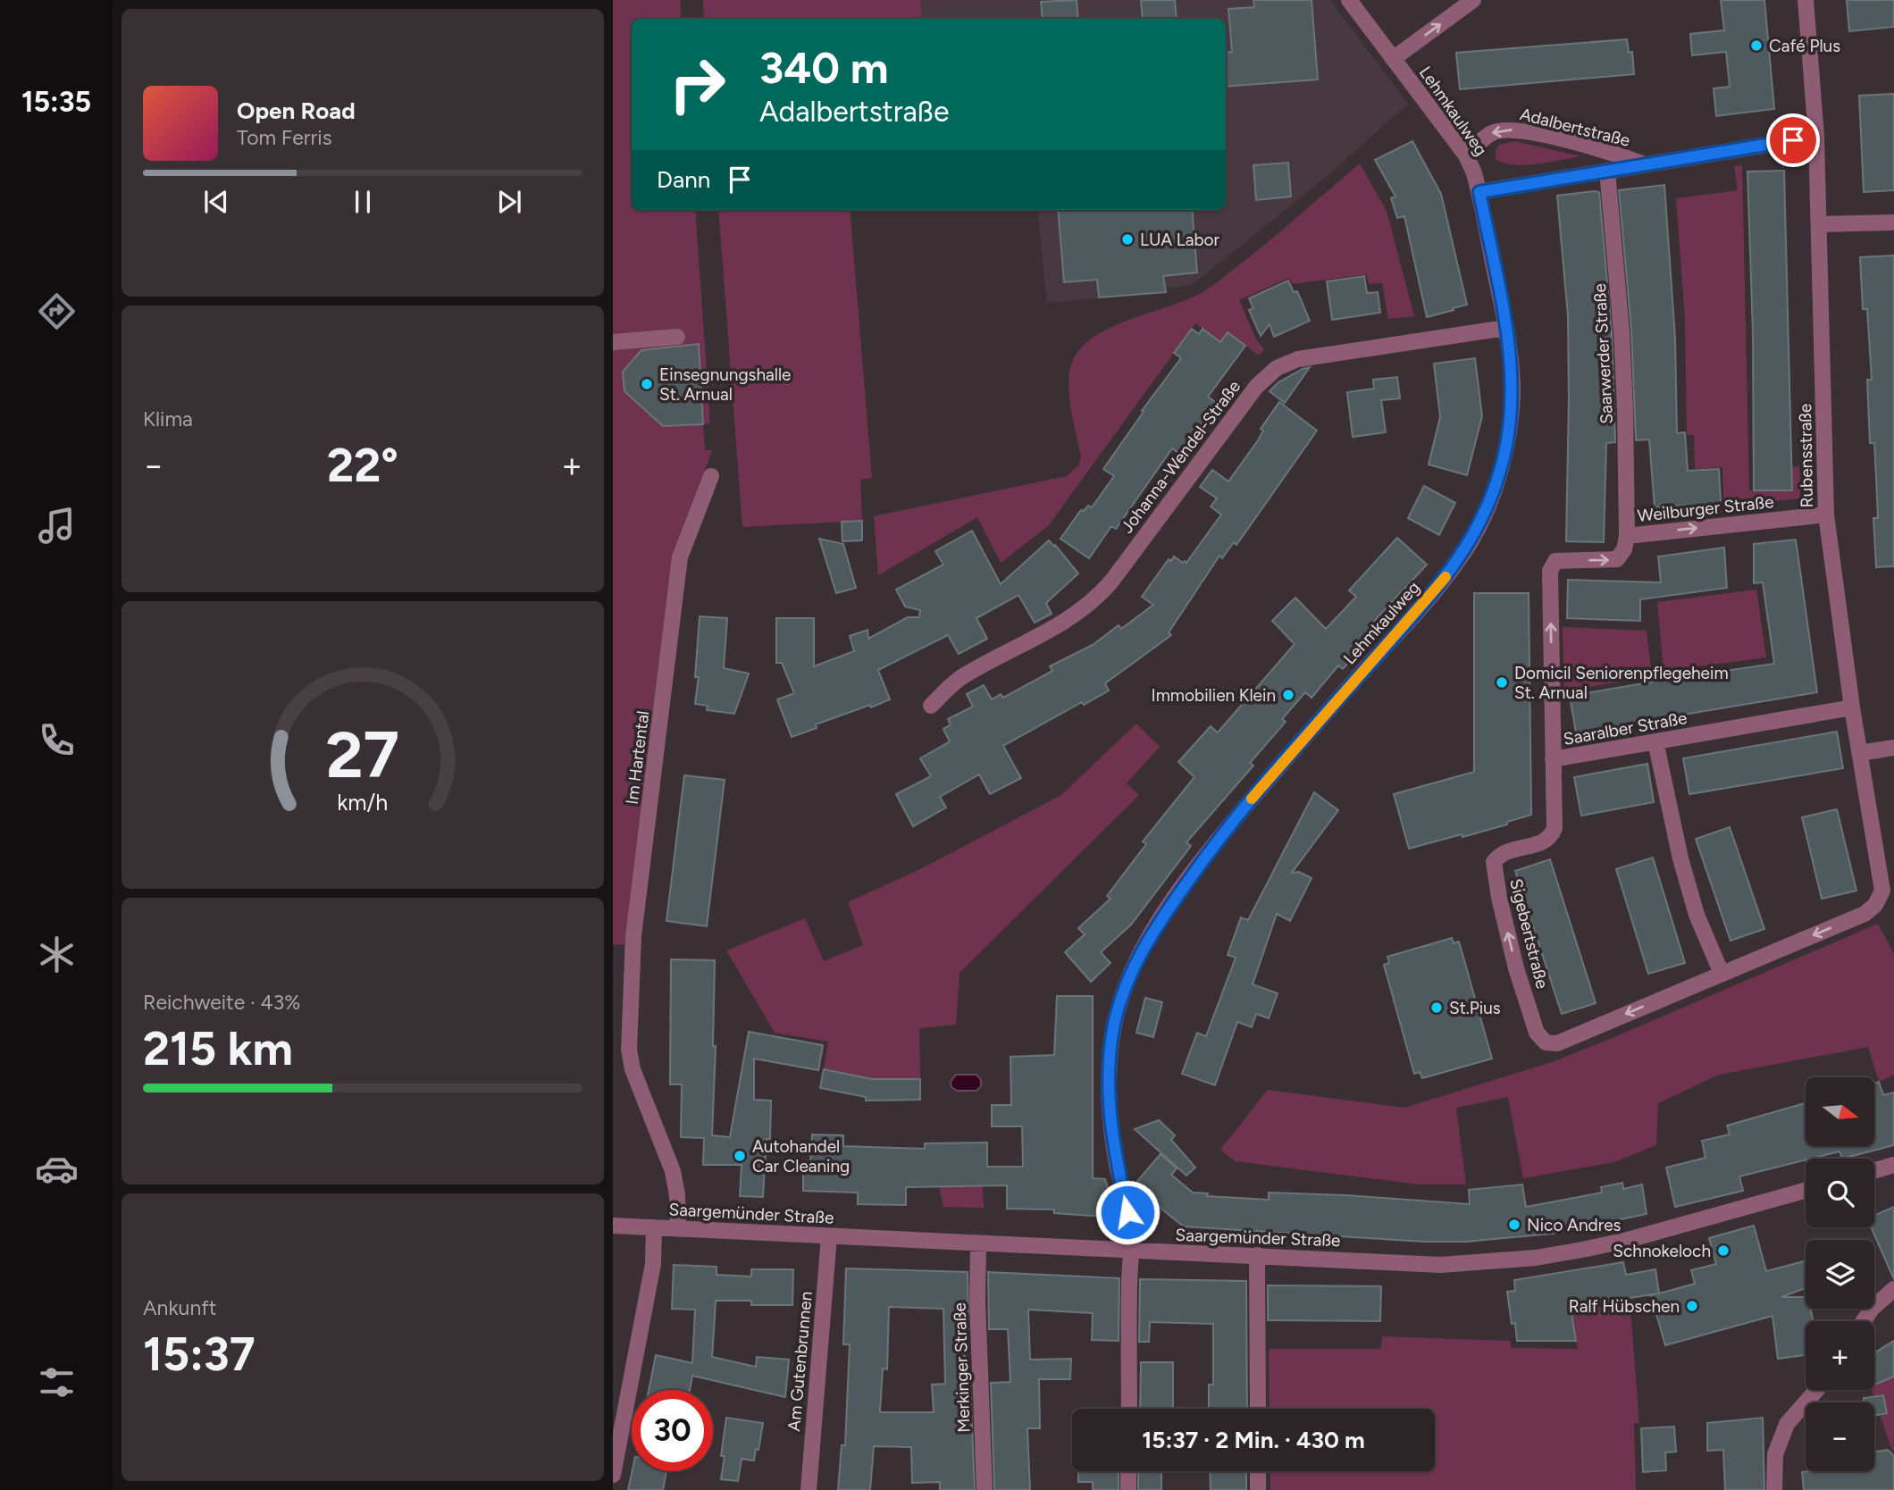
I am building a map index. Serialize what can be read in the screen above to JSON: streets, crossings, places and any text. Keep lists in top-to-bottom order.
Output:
{
  "streets": {
    "street": [
      "Lehmkaulweg",
      "Adalbertstraße",
      "Saarwerder Straße",
      "Rubensstraße",
      "Johanna-Wendel-Straße",
      "Weilburger Straße",
      "Saaralber Straße",
      "Im Hartental",
      "Sigebertstraße",
      "Saargemünder Straße",
      "Am Gutenbrunnen",
      "Merkinger Straße"
    ]
  },
  "crossings": [
    ["Lehmkaulweg", "Adalbertstraße"],
    ["Lehmkaulweg", "Johanna-Wendel-Straße"],
    ["Lehmkaulweg", "Saargemünder Straße"],
    ["Adalbertstraße", "Saarwerder Straße"],
    ["Adalbertstraße", "Rubensstraße"],
    ["Saarwerder Straße", "Weilburger Straße"],
    ["Saarwerder Straße", "Sigebertstraße"],
    ["Rubensstraße", "Weilburger Straße"],
    ["Rubensstraße", "Saaralber Straße"],
    ["Rubensstraße", "Sigebertstraße"],
    ["Weilburger Straße", "Sigebertstraße"],
    ["Saaralber Straße", "Sigebertstraße"],
    ["Im Hartental", "Saargemünder Straße"],
    ["Saargemünder Straße", "Am Gutenbrunnen"],
    ["Saargemünder Straße", "Merkinger Straße"]
  ],
  "one_way": ["Weilburger Straße"],
  "places": [
    "Café Plus",
    "LUA Labor",
    "Einsegnungshalle St. Arnual",
    "Domicil Seniorenpflegeheim St. Arnual",
    "Immobilien Klein",
    "St.Pius",
    "Autohandel Car Cleaning",
    "Nico Andres",
    "Schnokeloch",
    "Ralf Hübschen"
  ],
  "north": "right",
  "page": {
    "tabs": "15:35",
    "turn": ["340 m", "Adalbertstraße"],
    "song": ["Open Road", "Tom Ferris"],
    "then": "Dann",
    "tile": [
      "Klima",
      ["Reichweite · 43%", "215 km"],
      ["Ankunft", "15:37"]
    ],
    "heat": ["−", "22°", "+"],
    "map_buttons": ["+", "−"],
    "limit": "30",
    "trip": "15:37 · 2 Min. · 430 m",
    "gauge": ["27", "km/h"]
  }
}
